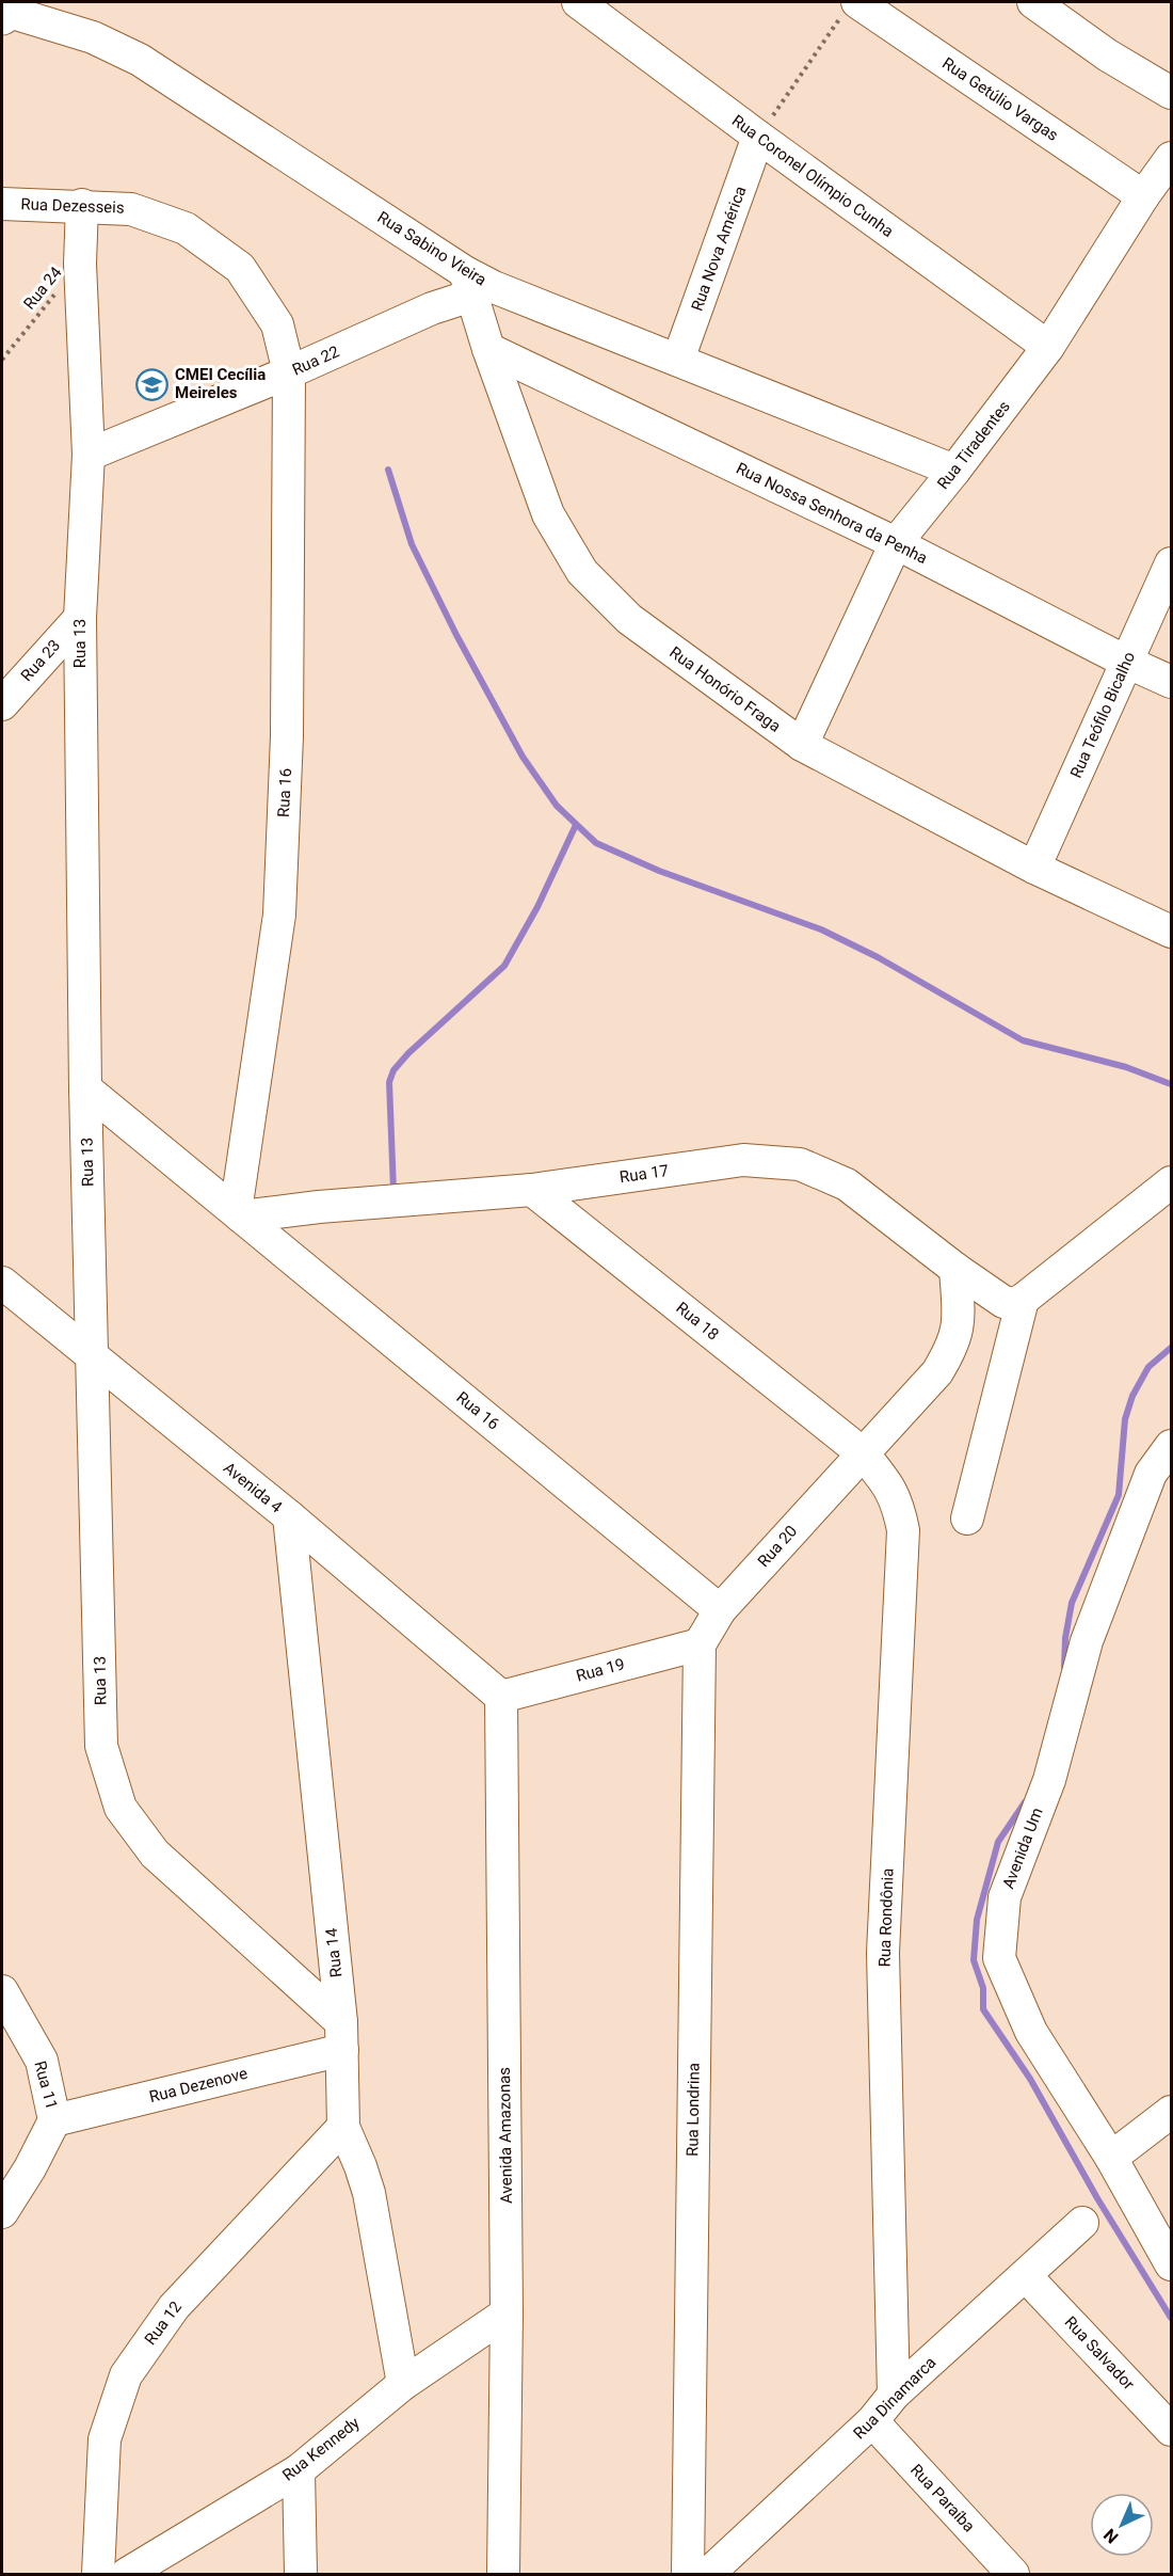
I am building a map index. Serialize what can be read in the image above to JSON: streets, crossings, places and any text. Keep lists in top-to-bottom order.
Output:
{
  "streets": {
    "street": [
      "Rua Getúlio Vargas",
      "Rua Coronel Olímpio Cunha",
      "Rua Dezesseis",
      "Rua Sabino Vieira",
      "Rua Nova América",
      "Rua 22",
      "Rua Tiradentes",
      "Rua Nossa Senhora da Penha",
      "Rua 13",
      "Rua 23",
      "Rua Honório Fraga",
      "Rua Teófilo Bicalho",
      "Rua 16",
      "Rua 17",
      "Rua 18",
      "Avenida 4",
      "Rua 20",
      "Rua 19",
      "Avenida Um",
      "Rua Rondônia",
      "Rua 14",
      "Rua 11",
      "Rua Dezenove",
      "Rua Londrina",
      "Avenida Amazonas",
      "Rua 12",
      "Rua Salvador",
      "Rua Dinamarca",
      "Rua Kennedy",
      "Rua Paraíba"
    ],
    "path": ["Rua 24"]
  },
  "crossings": [
    ["Rua Getúlio Vargas", "Rua Tiradentes"],
    ["Rua Coronel Olímpio Cunha", "Rua Nova América"],
    ["Rua Coronel Olímpio Cunha", "Rua Tiradentes"],
    ["Rua Dezesseis", "Rua 22"],
    ["Rua Dezesseis", "Rua 13"],
    ["Rua Dezesseis", "Rua 16"],
    ["Rua Sabino Vieira", "Rua Nova América"],
    ["Rua Sabino Vieira", "Rua 22"],
    ["Rua Sabino Vieira", "Rua Tiradentes"],
    ["Rua Sabino Vieira", "Rua Honório Fraga"],
    ["Rua 24", "Rua 13"],
    ["Rua 22", "Rua 13"],
    ["Rua 22", "Rua Honório Fraga"],
    ["Rua 22", "Rua 16"],
    ["Rua Tiradentes", "Rua Nossa Senhora da Penha"],
    ["Rua Tiradentes", "Rua Honório Fraga"],
    ["Rua Nossa Senhora da Penha", "Rua Honório Fraga"],
    ["Rua Nossa Senhora da Penha", "Rua Teófilo Bicalho"],
    ["Rua 13", "Rua 23"],
    ["Rua 13", "Rua 16"],
    ["Rua 13", "Avenida 4"],
    ["Rua 13", "Rua 14"],
    ["Rua 13", "Rua Dezenove"],
    ["Rua Honório Fraga", "Rua Teófilo Bicalho"],
    ["Rua 16", "Rua 17"],
    ["Rua 16", "Rua 20"],
    ["Rua 17", "Rua 18"],
    ["Rua 17", "Rua 20"],
    ["Rua 18", "Rua 20"],
    ["Rua 18", "Rua Rondônia"],
    ["Avenida 4", "Rua 19"],
    ["Avenida 4", "Rua 14"],
    ["Avenida 4", "Avenida Amazonas"],
    ["Rua 20", "Rua 19"],
    ["Rua 20", "Rua Rondônia"],
    ["Rua 20", "Rua Londrina"],
    ["Rua 19", "Rua Londrina"],
    ["Rua 19", "Avenida Amazonas"],
    ["Rua Rondônia", "Rua Dinamarca"],
    ["Rua 14", "Rua Dezenove"],
    ["Rua 14", "Rua 12"],
    ["Rua 14", "Rua Kennedy"],
    ["Rua 11", "Rua Dezenove"],
    ["Avenida Amazonas", "Rua Kennedy"],
    ["Rua Salvador", "Rua Dinamarca"],
    ["Rua Dinamarca", "Rua Paraíba"]
  ],
  "places": {
    "school or university": ["CMEI Cecília Meireles"]
  },
  "north": "bottom left"
}
